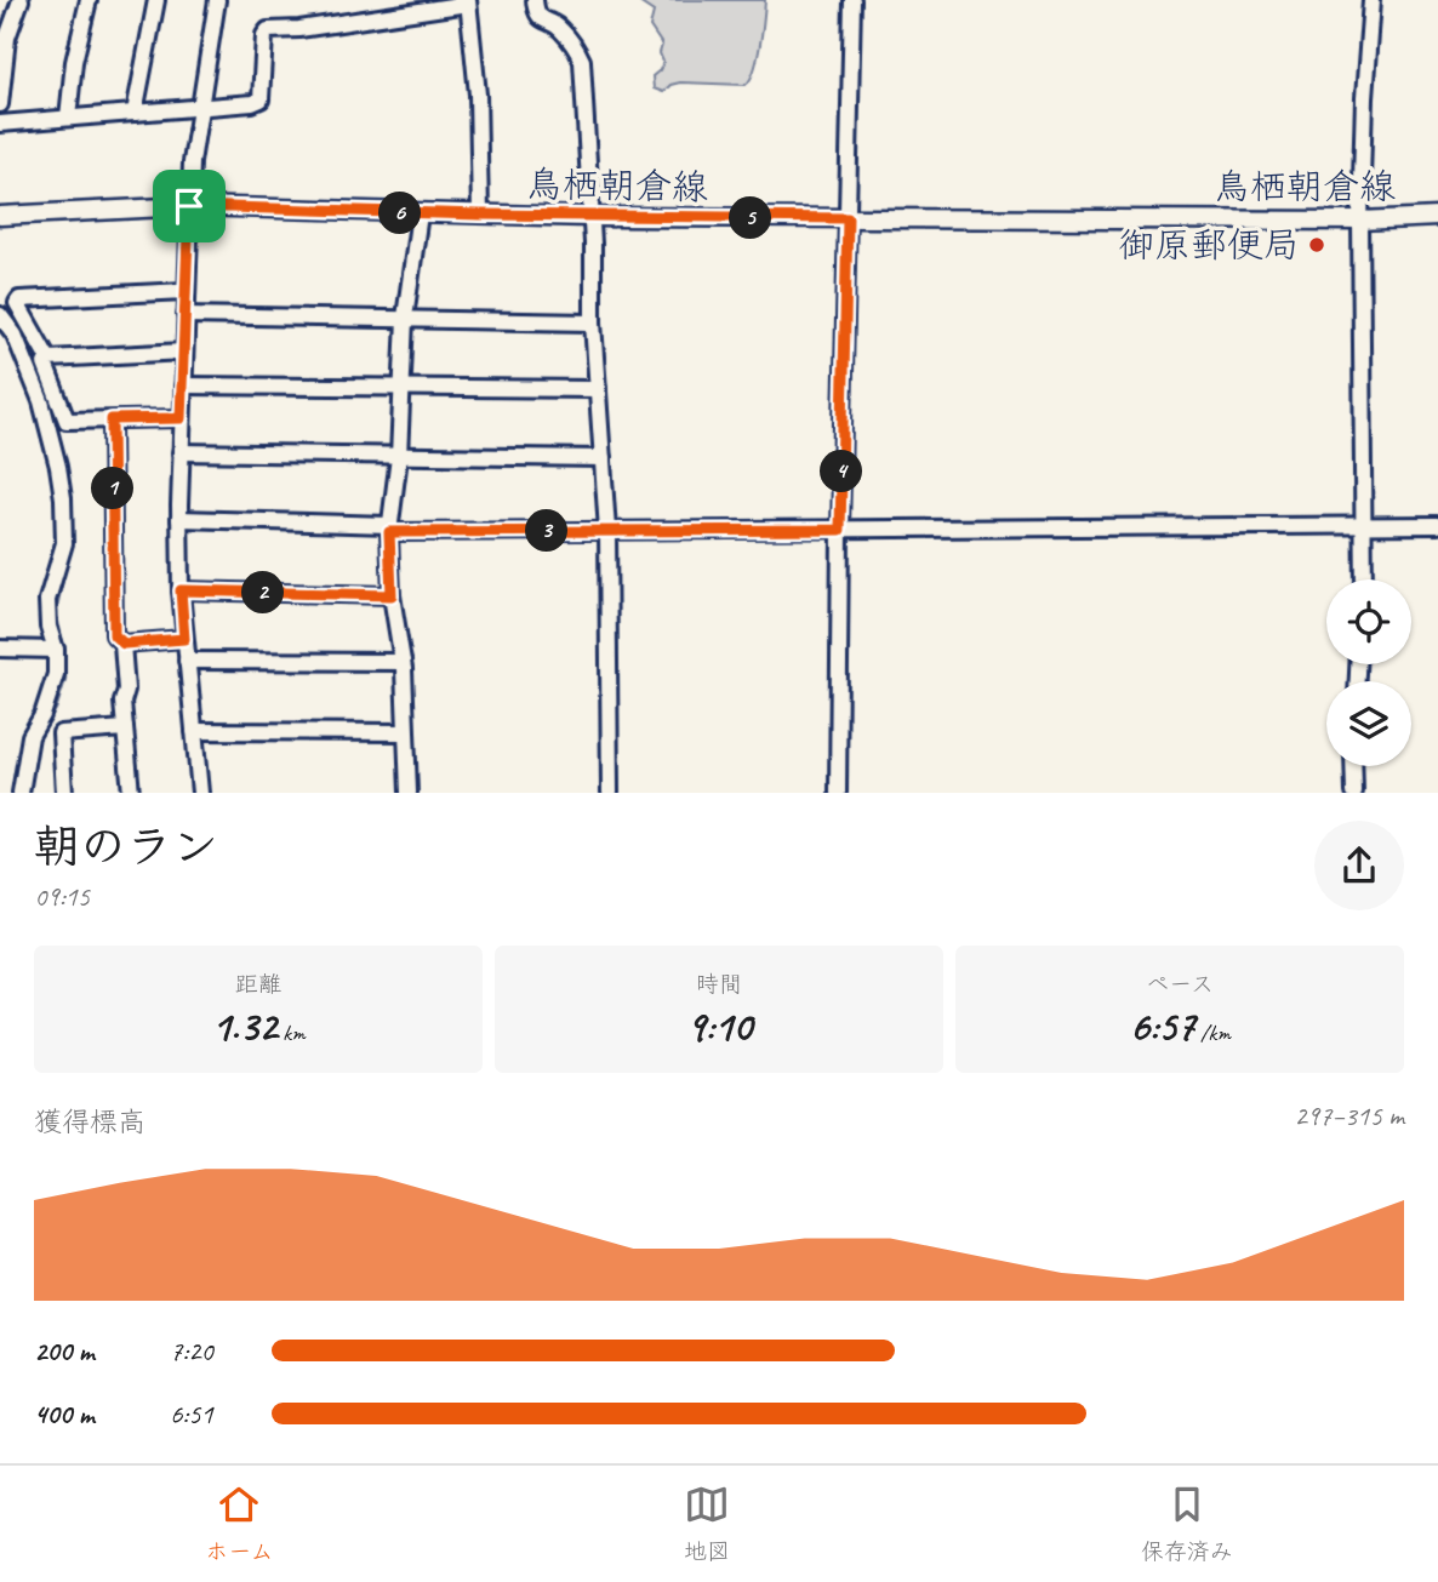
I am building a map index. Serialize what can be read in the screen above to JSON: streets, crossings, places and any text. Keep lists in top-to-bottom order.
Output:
{
  "streets": {
    "main road": ["鳥栖朝倉線"]
  },
  "places": ["御原郵便局"],
  "page": {
    "pins": [
      "6",
      "5",
      "4",
      "1",
      "3",
      "2"
    ],
    "heading": ["朝のラン", "09:15"],
    "stats": [
      ["距離", "1.32 km"],
      ["時間", "9:10"],
      ["ペース", "6:57 /km"]
    ],
    "chart": ["獲得標高", "297–315 m"],
    "list": [
      {
        "name": "200 m",
        "note": "7:20"
      },
      {
        "name": "400 m",
        "note": "6:51"
      }
    ],
    "tabs": ["ホーム", "地図", "保存済み"]
  }
}
